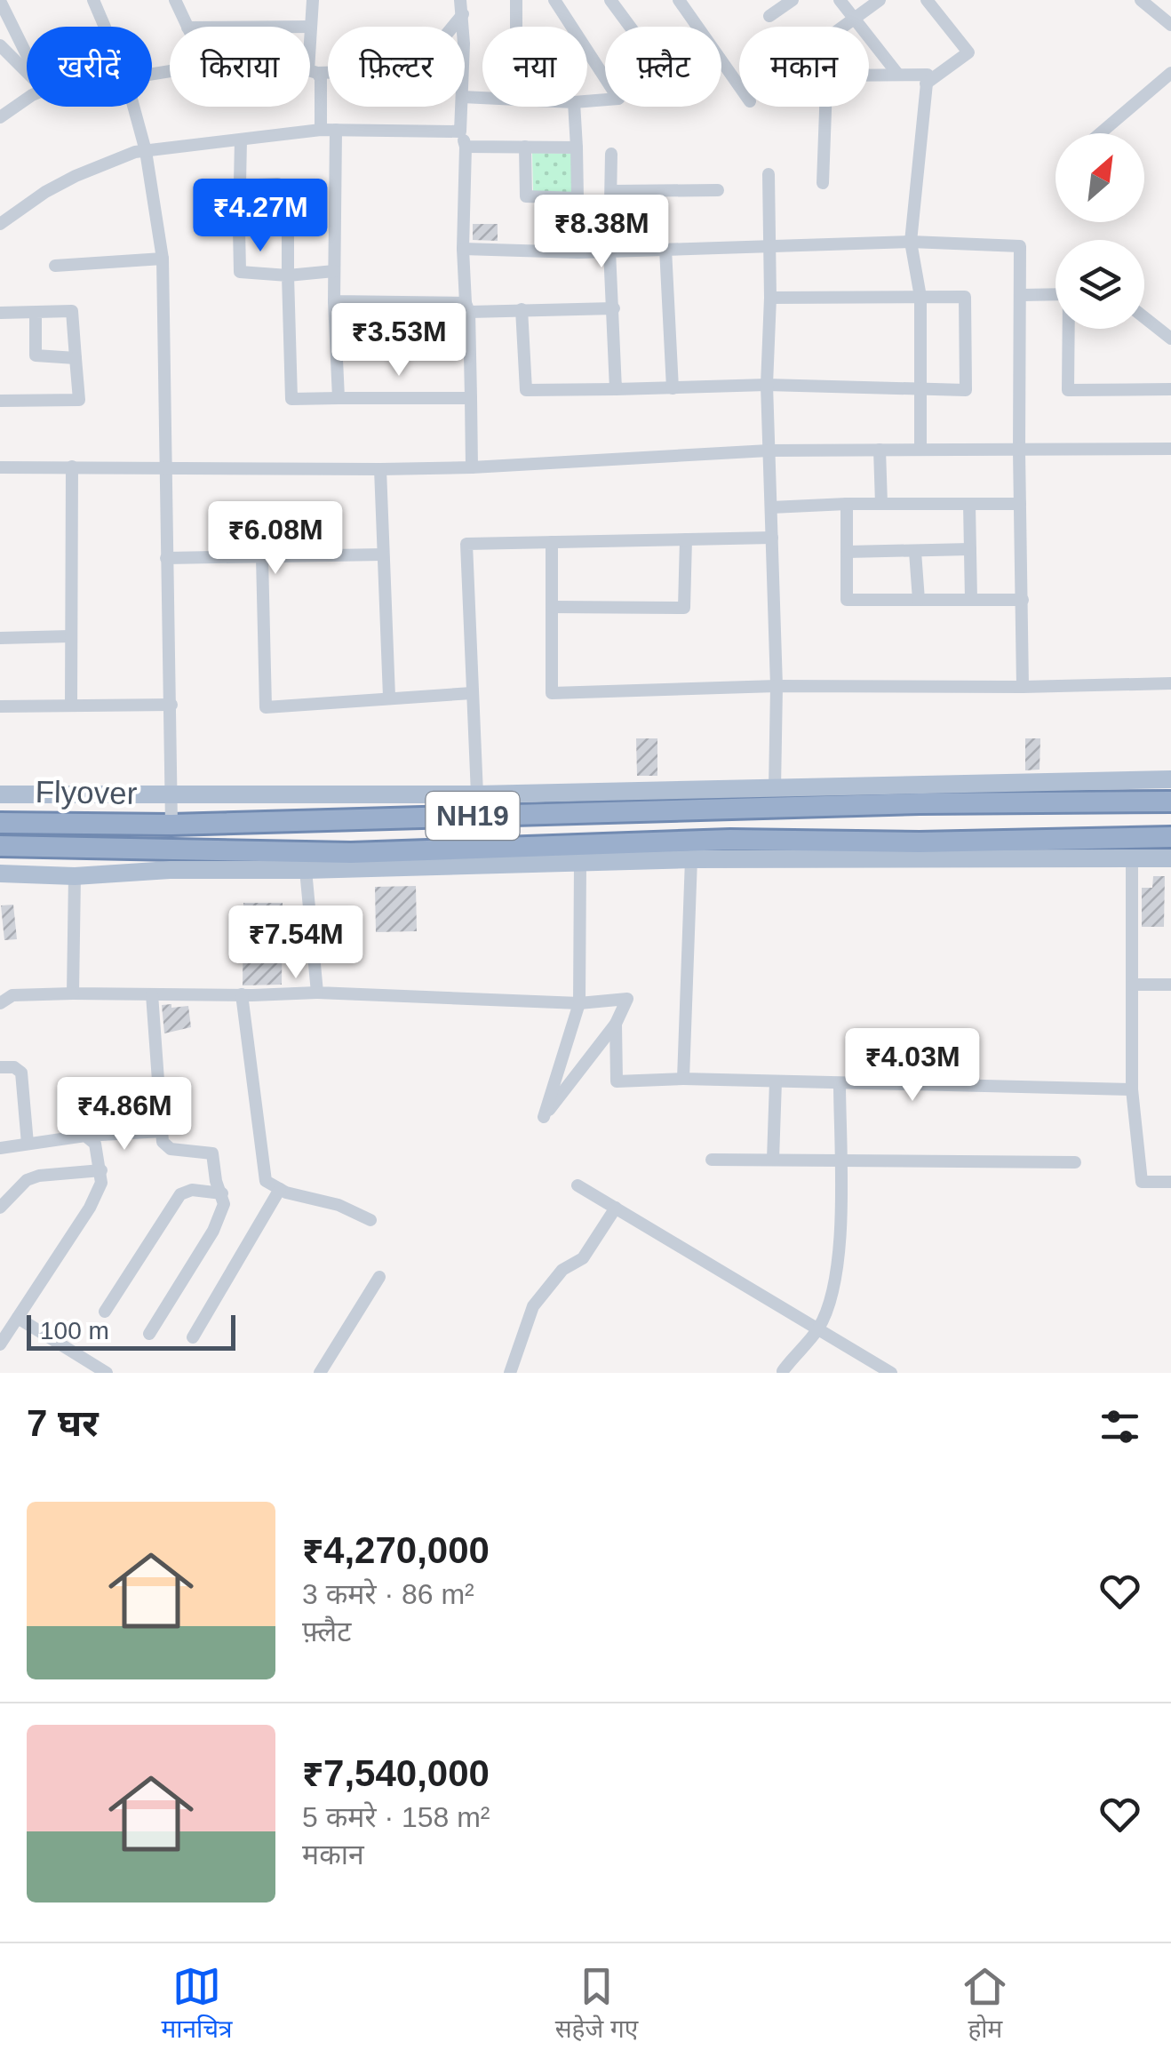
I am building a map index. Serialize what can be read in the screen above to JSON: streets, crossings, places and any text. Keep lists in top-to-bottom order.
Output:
{
  "streets": {
    "highway": ["Flyover", "NH19"]
  },
  "crossings": [
    ["Flyover", "NH19"]
  ],
  "scale_bar": "100 m",
  "north": "top right",
  "page": {
    "chip": [
      "खरीदें",
      "किराया",
      "फ़िल्टर",
      "नया",
      "फ़्लैट",
      "मकान"
    ],
    "price": [
      "₹4.27M",
      "₹8.38M",
      "₹3.53M",
      "₹6.08M",
      "₹7.54M",
      "₹4.03M",
      "₹4.86M"
    ],
    "scale": "100 m",
    "heading": "7 घर",
    "list": [
      {
        "name": "₹4,270,000",
        "note": "3 कमरे · 86 m² · फ़्लैट"
      },
      {
        "name": "₹7,540,000",
        "note": "5 कमरे · 158 m² · मकान"
      }
    ],
    "tabs": ["मानचित्र", "सहेजे गए", "होम"]
  }
}
